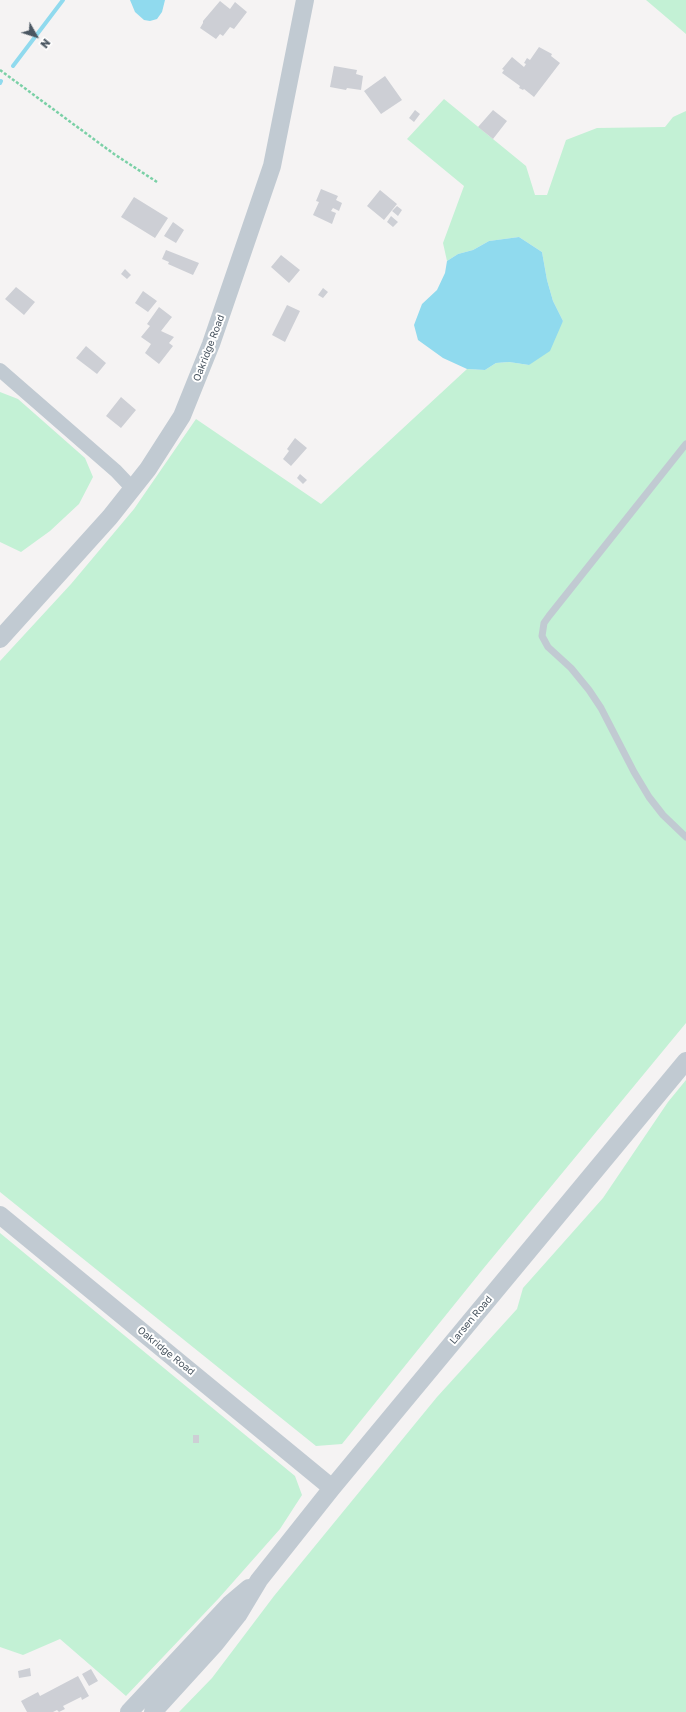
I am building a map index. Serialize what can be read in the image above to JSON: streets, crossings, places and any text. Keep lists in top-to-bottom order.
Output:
{
  "streets": {
    "street": ["Oakridge Road", "Larsen Road"]
  },
  "crossings": [
    ["Oakridge Road", "Larsen Road"]
  ],
  "north": "bottom right"
}
